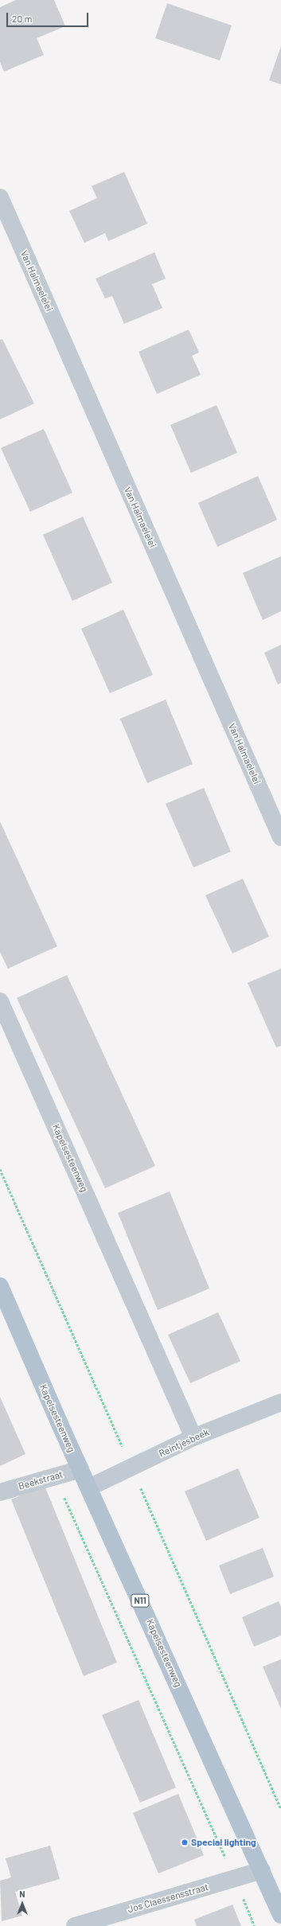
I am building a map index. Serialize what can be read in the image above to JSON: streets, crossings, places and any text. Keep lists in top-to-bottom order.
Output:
{
  "streets": {
    "main road": ["Kapelsesteenweg", "N11"],
    "street": [
      "Van Halmaelelei",
      "Reintjesbeek",
      "Beekstraat",
      "Jos Claessensstraat"
    ]
  },
  "crossings": [
    ["Kapelsesteenweg", "Reintjesbeek"],
    ["Kapelsesteenweg", "Beekstraat"],
    ["Kapelsesteenweg", "Jos Claessensstraat"]
  ],
  "places": ["Special lighting"],
  "scale_bar": "20 m",
  "north": "top"
}
